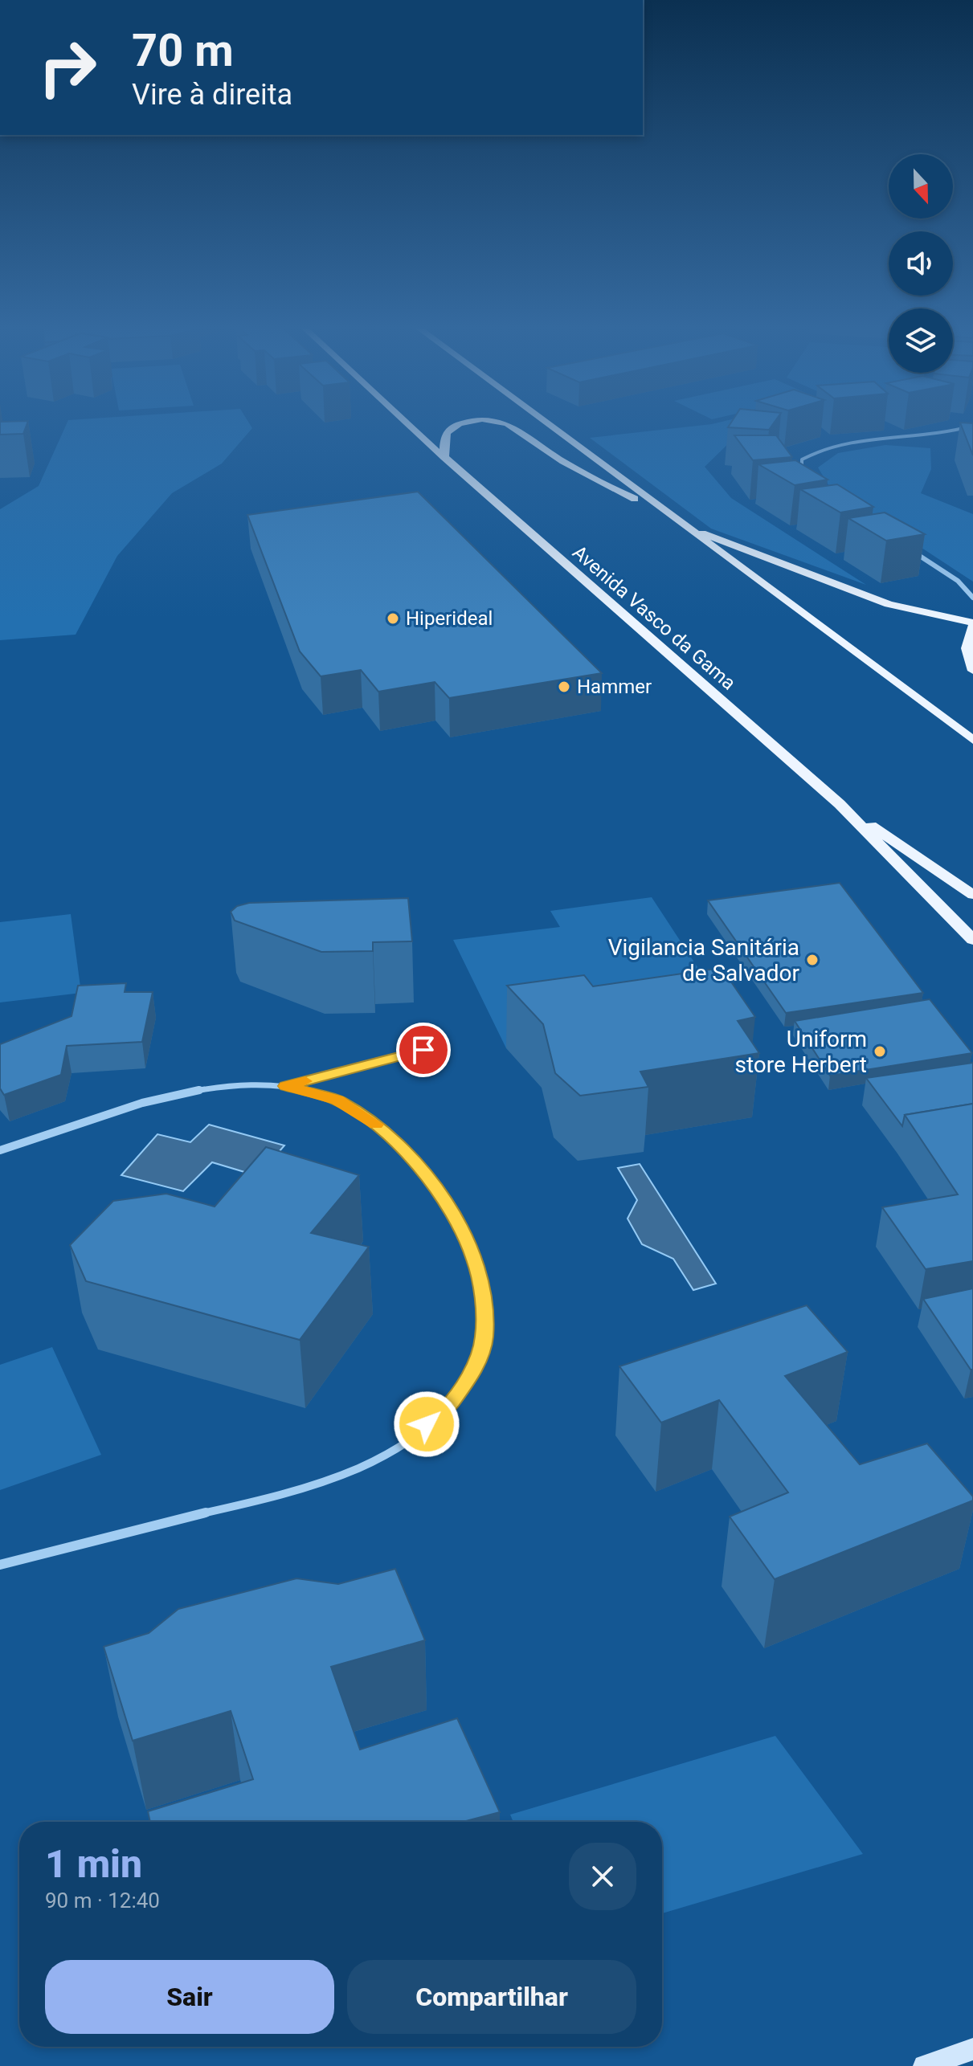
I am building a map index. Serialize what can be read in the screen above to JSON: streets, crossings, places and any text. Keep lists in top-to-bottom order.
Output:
{
  "streets": {
    "main road": ["Avenida Vasco da Gama"]
  },
  "places": [
    "Hiperideal",
    "Hammer",
    "Vigilancia Sanitária de Salvador",
    "Uniform store Herbert"
  ],
  "north": "bottom",
  "page": {
    "turn": ["70 m", "Vire à direita"],
    "heading": ["1 min", "90 m · 12:40"],
    "buttons": ["Sair", "Compartilhar"]
  }
}
